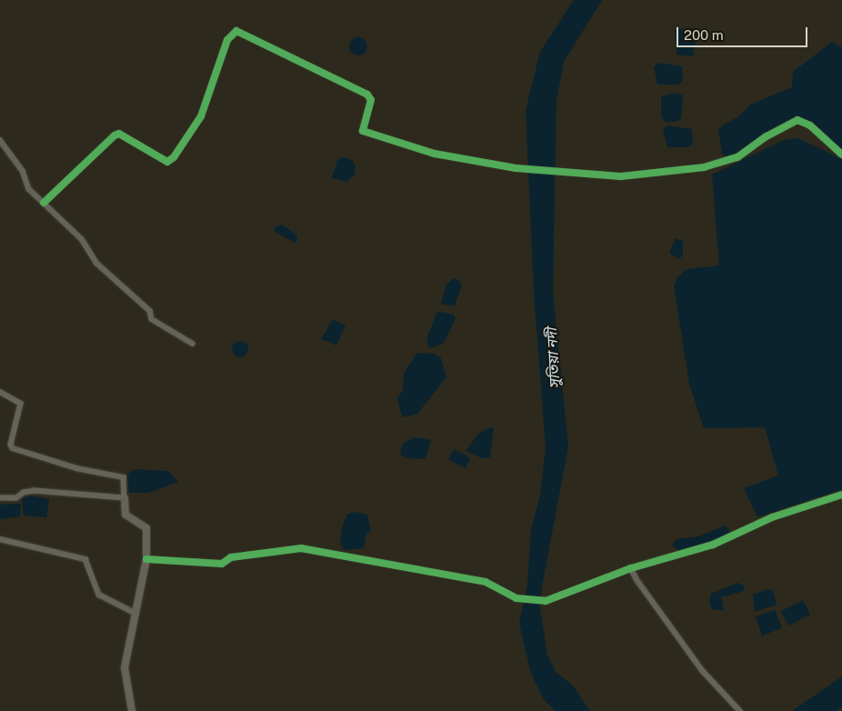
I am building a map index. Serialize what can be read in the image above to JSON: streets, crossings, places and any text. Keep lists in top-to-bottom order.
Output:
{
  "water": ["সুতিয়া নদী"],
  "scale_bar": "200 m"
}
